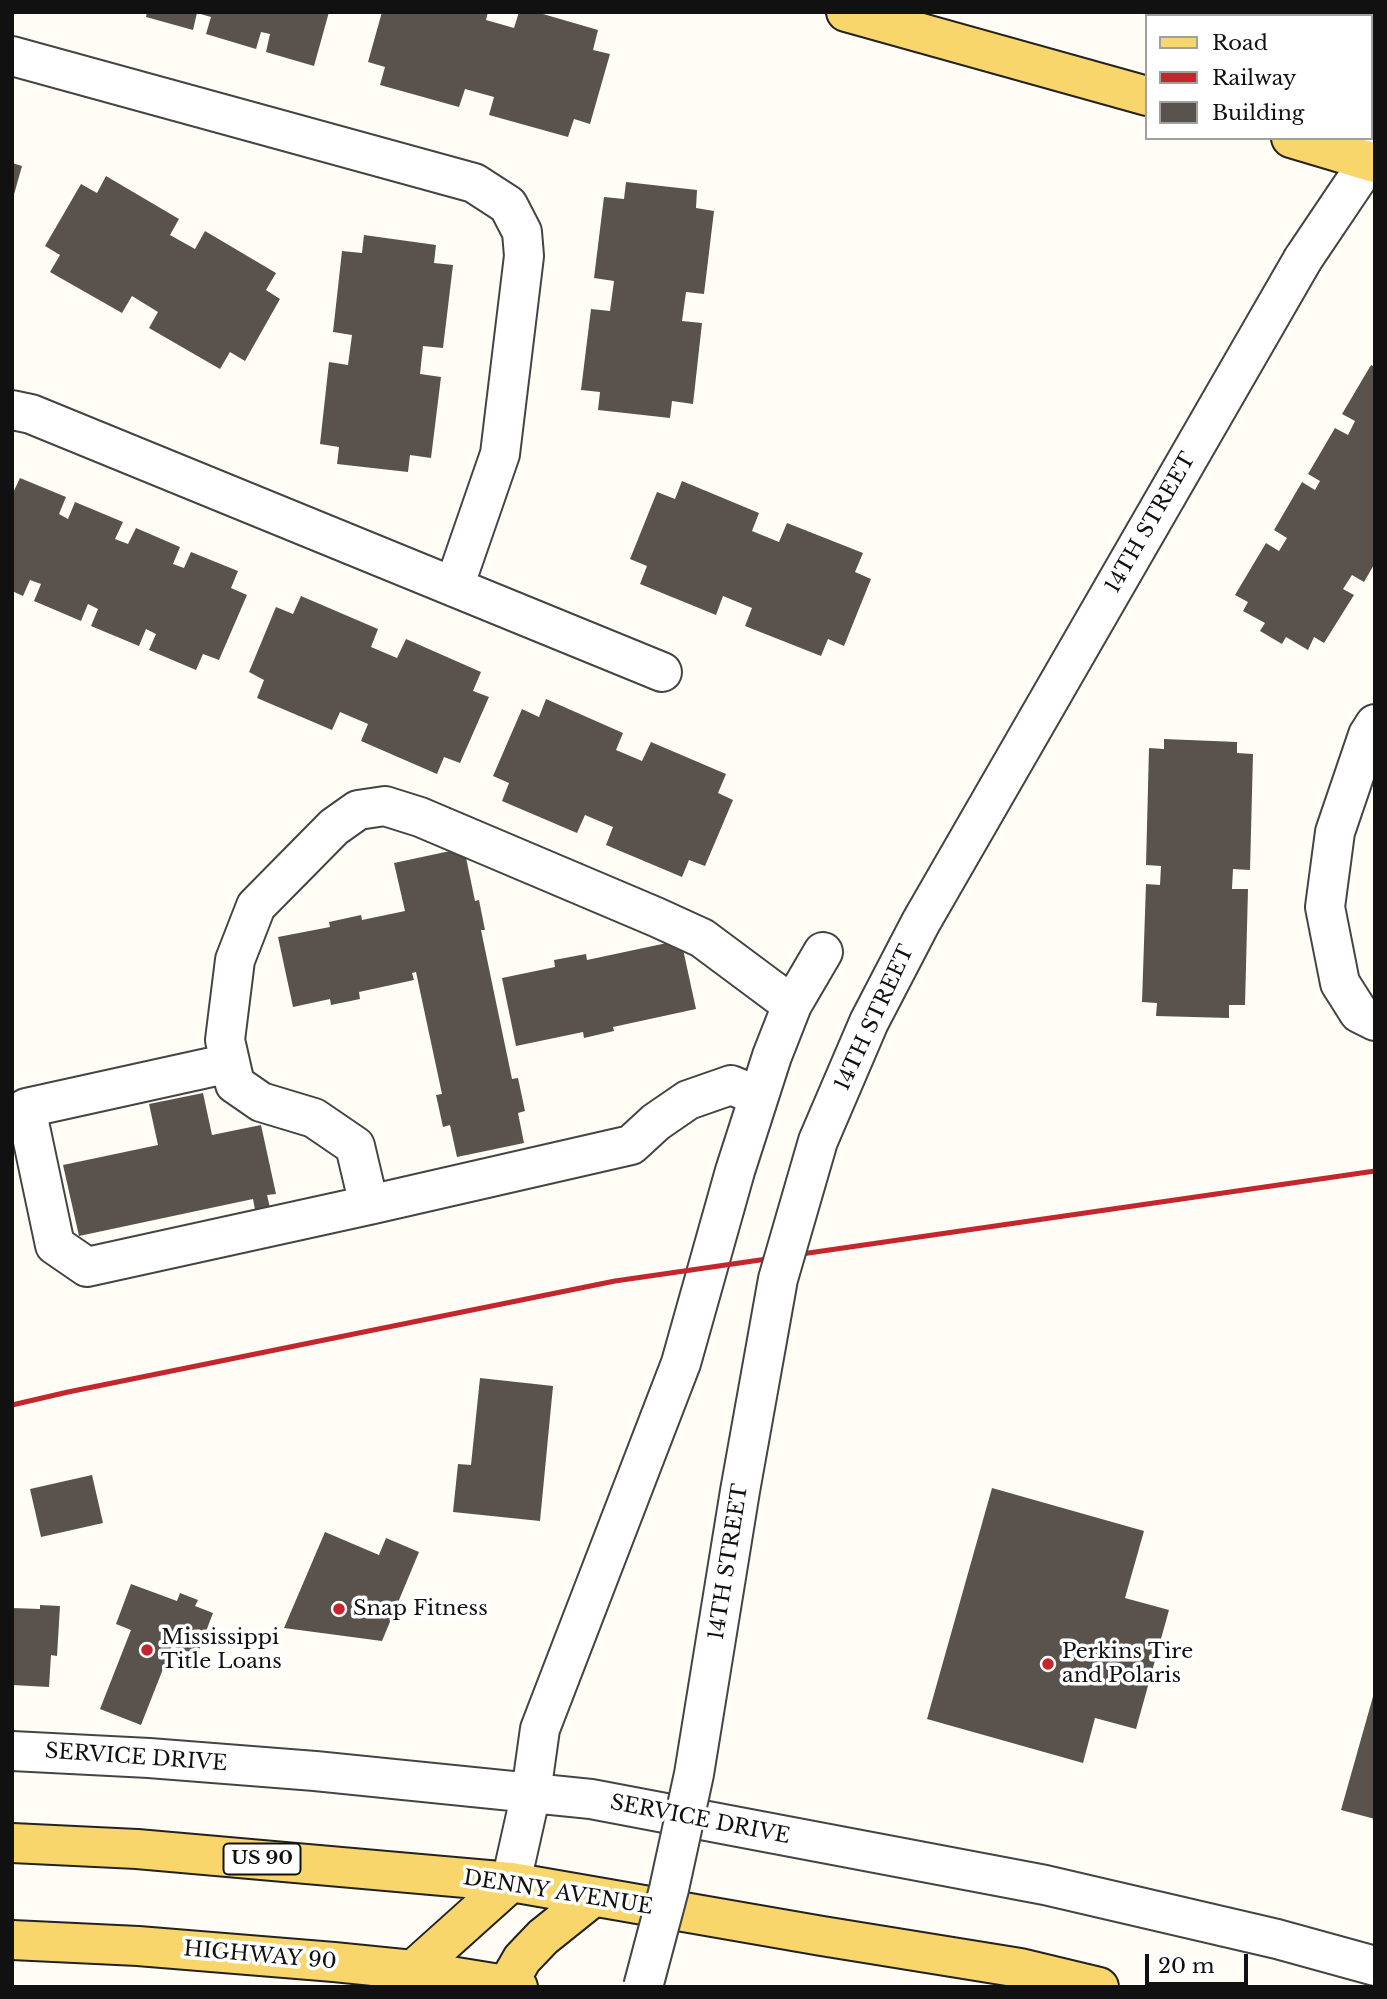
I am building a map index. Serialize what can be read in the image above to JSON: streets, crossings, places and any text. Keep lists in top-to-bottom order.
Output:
{
  "streets": {
    "main road": ["US 90", "DENNY AVENUE", "HIGHWAY 90"],
    "street": ["14TH STREET", "SERVICE DRIVE"]
  },
  "places": ["Snap Fitness", "Mississippi Title Loans", "Perkins Tire and Polaris"],
  "legend": ["Road", "Railway", "Building"],
  "scale_bar": "20 m"
}
